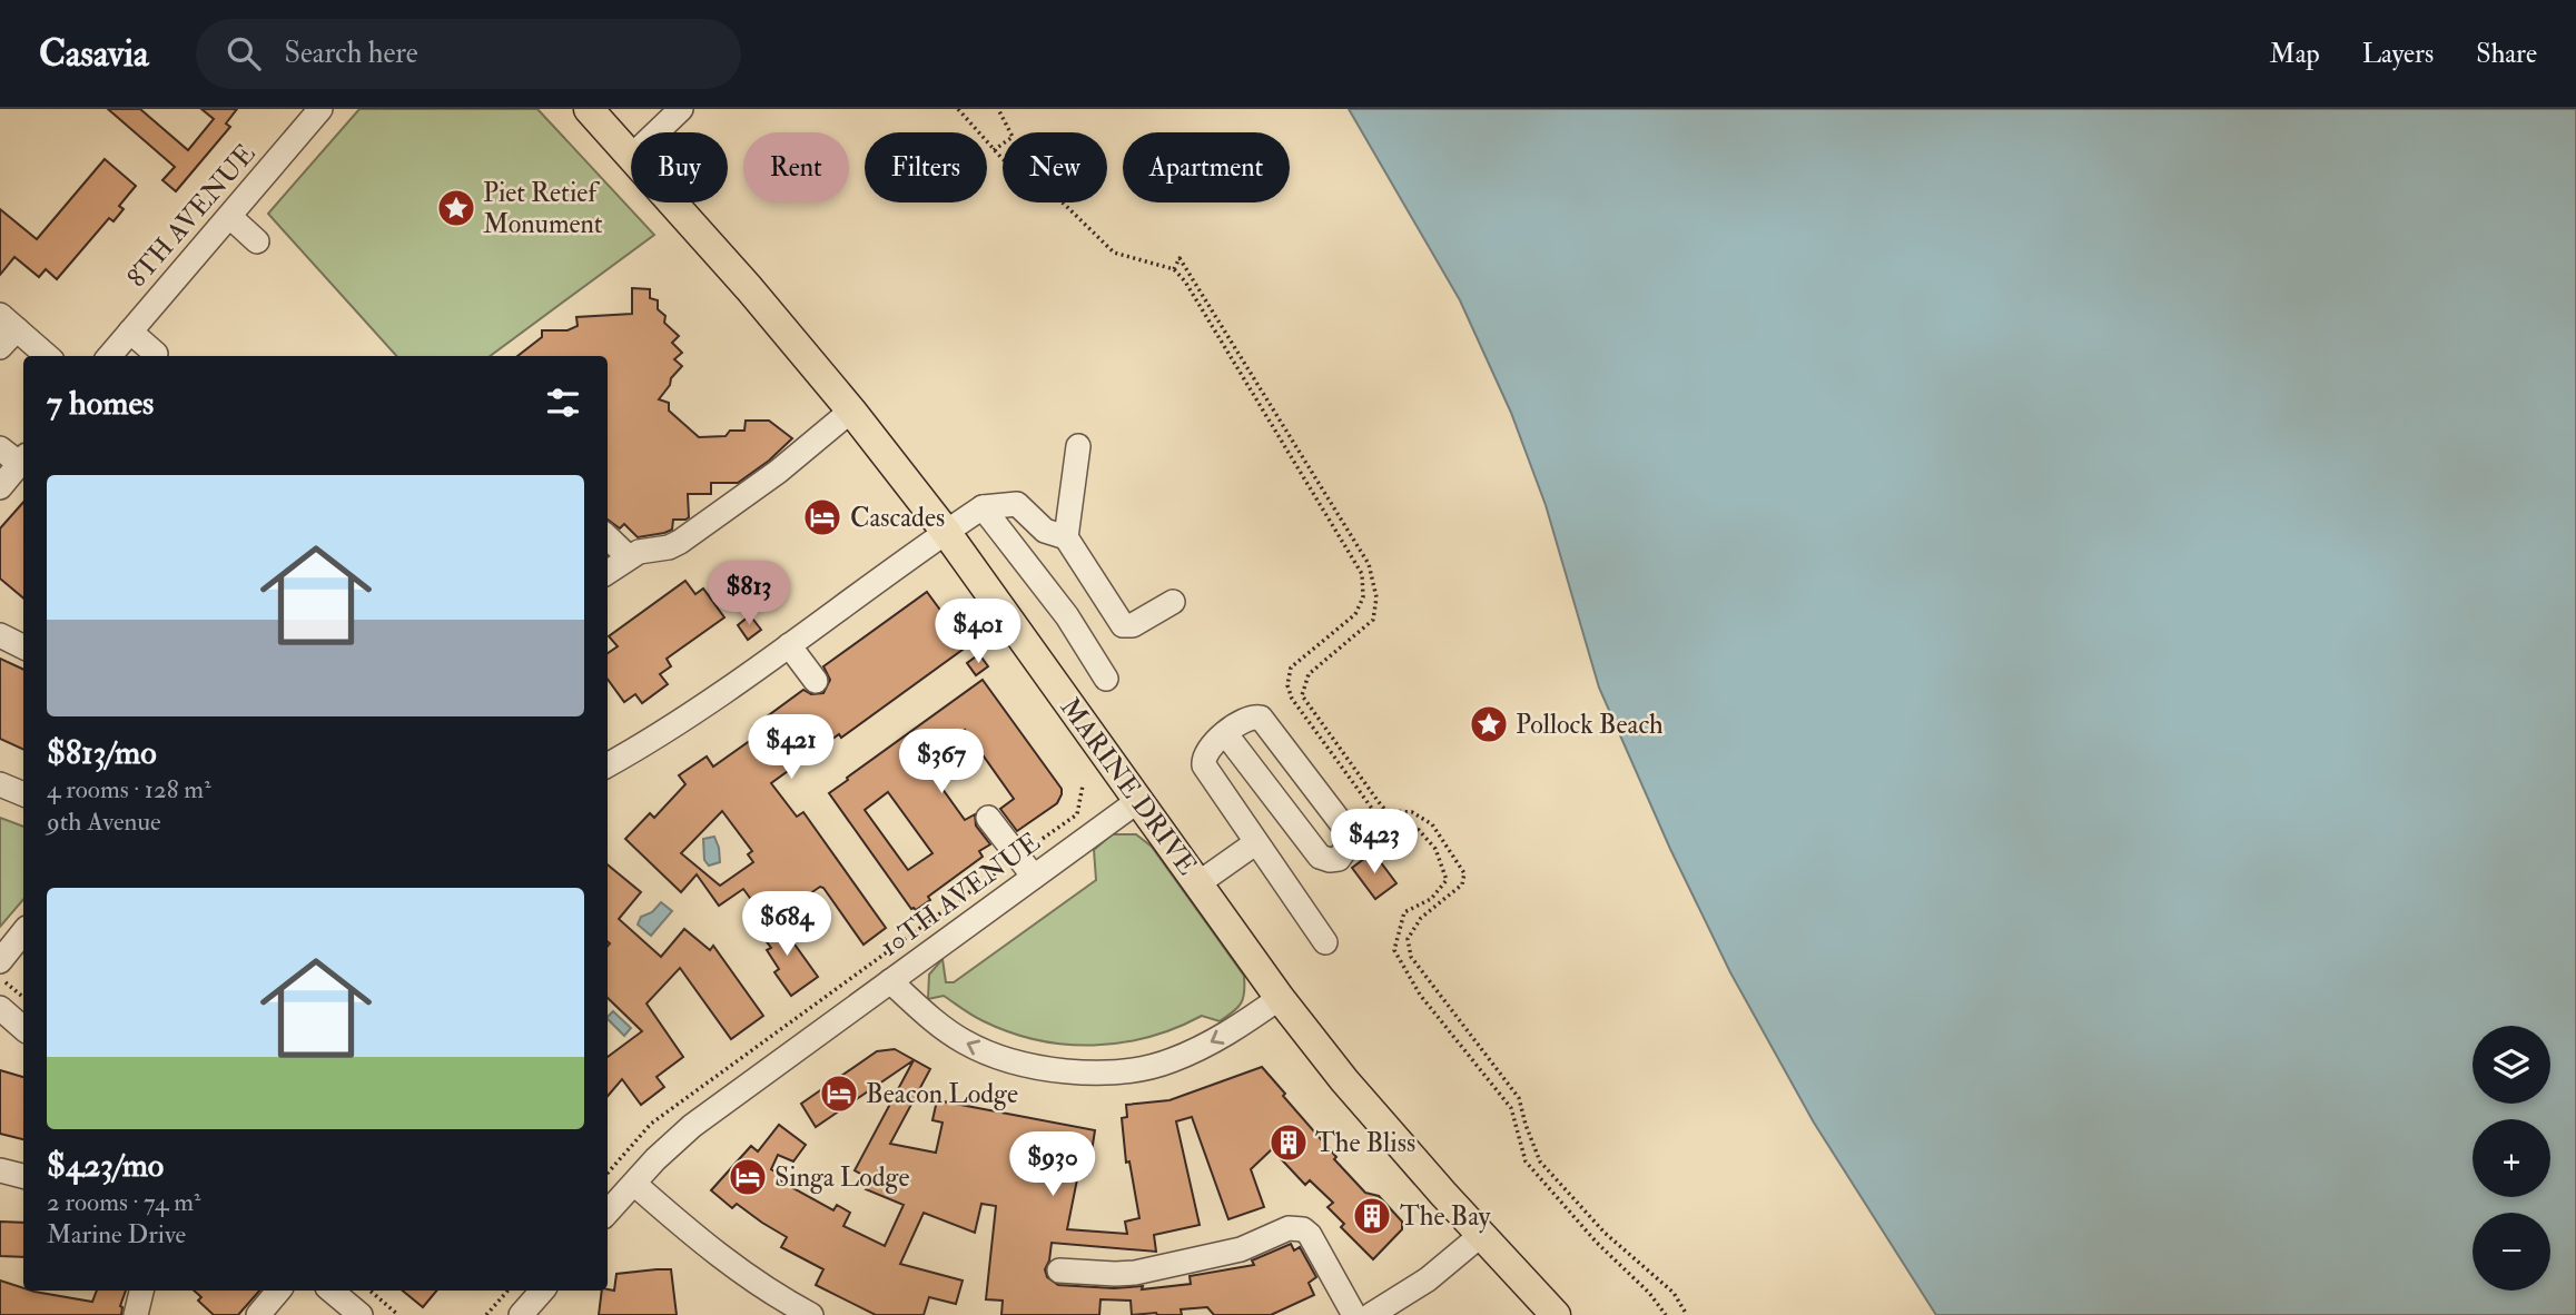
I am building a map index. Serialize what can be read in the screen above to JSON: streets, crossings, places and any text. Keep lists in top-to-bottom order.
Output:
{
  "streets": {
    "main road": ["MARINE DRIVE"],
    "street": ["8TH AVENUE", "10TH AVENUE"]
  },
  "crossings": [
    ["MARINE DRIVE", "10TH AVENUE"]
  ],
  "places": {
    "place": ["Piet Retief Monument", "Pollock Beach"],
    "hotel": ["Cascades", "Beacon Lodge", "Singa Lodge"],
    "building": ["The Bliss", "The Bay"]
  },
  "page": {
    "header": "Casavia",
    "search": "Search here",
    "nav": ["Map", "Layers", "Share"],
    "chip": [
      "Buy",
      "Rent",
      "Filters",
      "New",
      "Apartment"
    ],
    "heading": "7 homes",
    "list": [
      {
        "name": "$813/mo",
        "note": "4 rooms · 128 m² · 9th Avenue"
      },
      {
        "name": "$423/mo",
        "note": "2 rooms · 74 m² · Marine Drive"
      }
    ],
    "price": [
      "$813",
      "$401",
      "$421",
      "$367",
      "$423",
      "$684",
      "$930"
    ],
    "map_buttons": ["+", "−"]
  }
}
